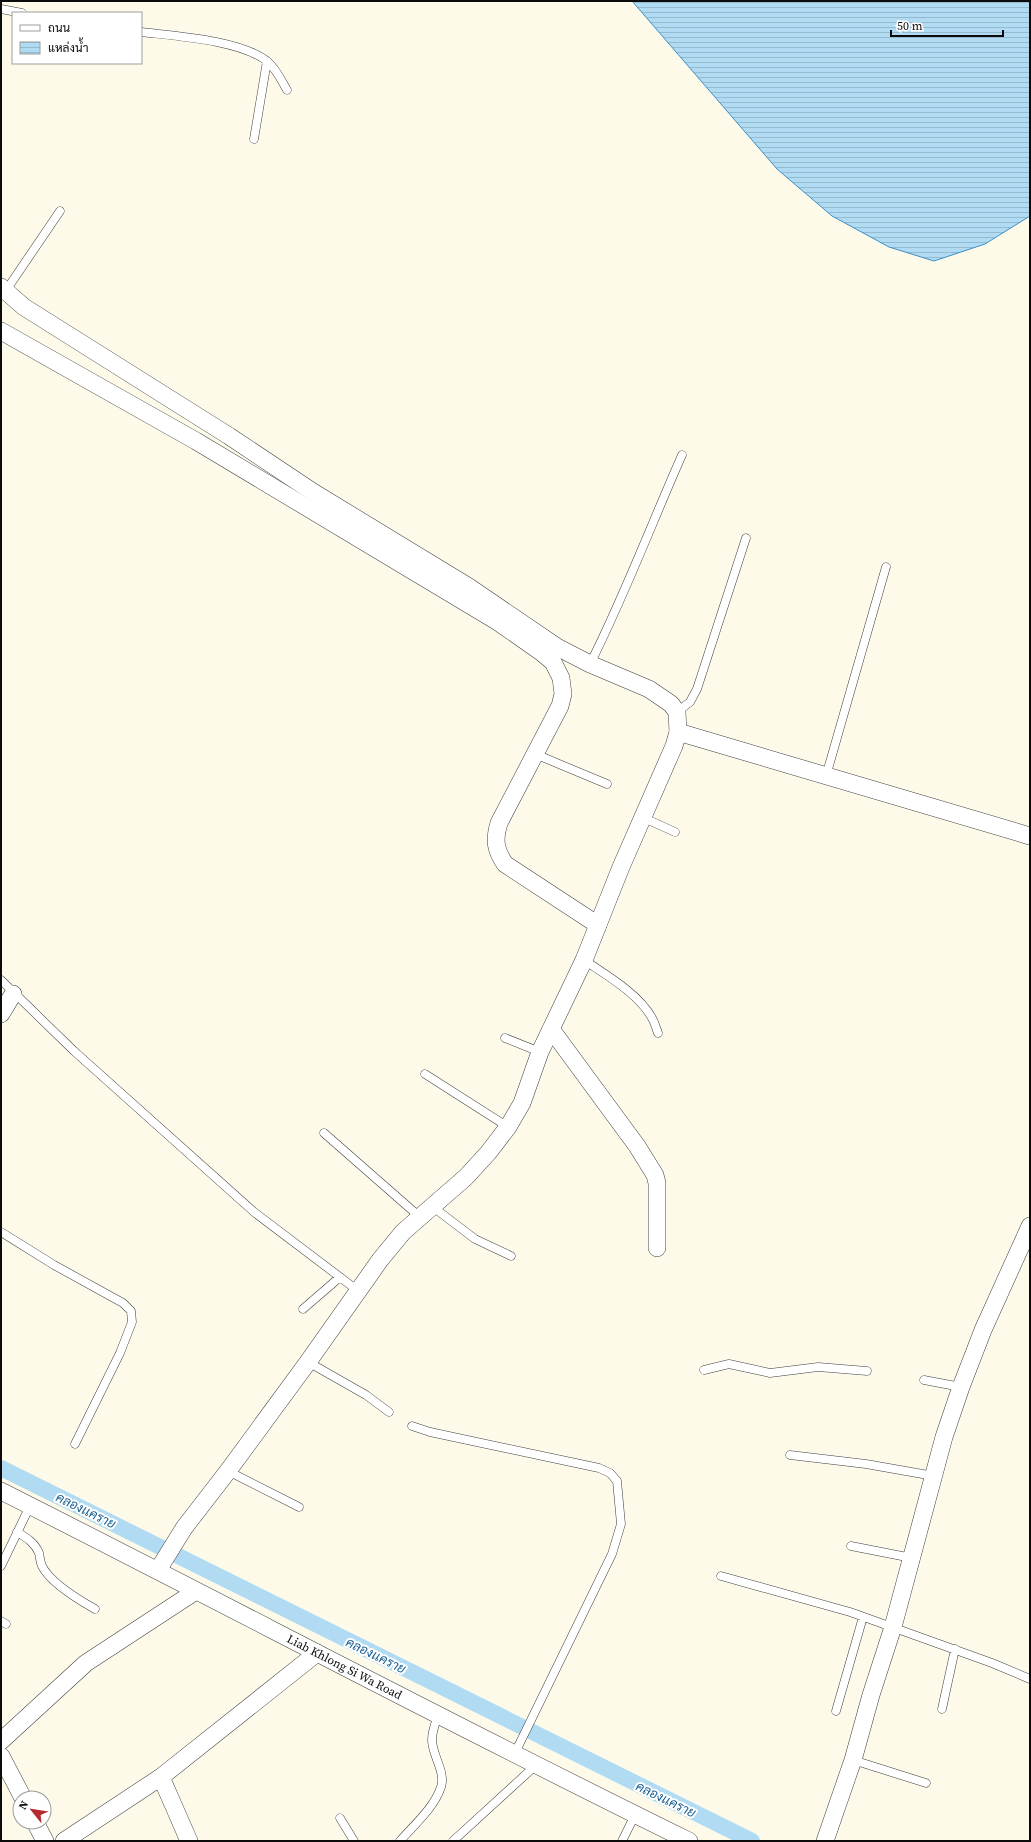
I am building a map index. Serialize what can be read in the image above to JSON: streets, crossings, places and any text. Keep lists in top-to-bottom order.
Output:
{
  "streets": {
    "street": ["Liab Khlong Si Wa Road"]
  },
  "water": ["คลองเเคราย"],
  "legend": ["ถนน", "แหล่งน้ำ"],
  "scale_bar": "50 m",
  "north": "top left"
}
